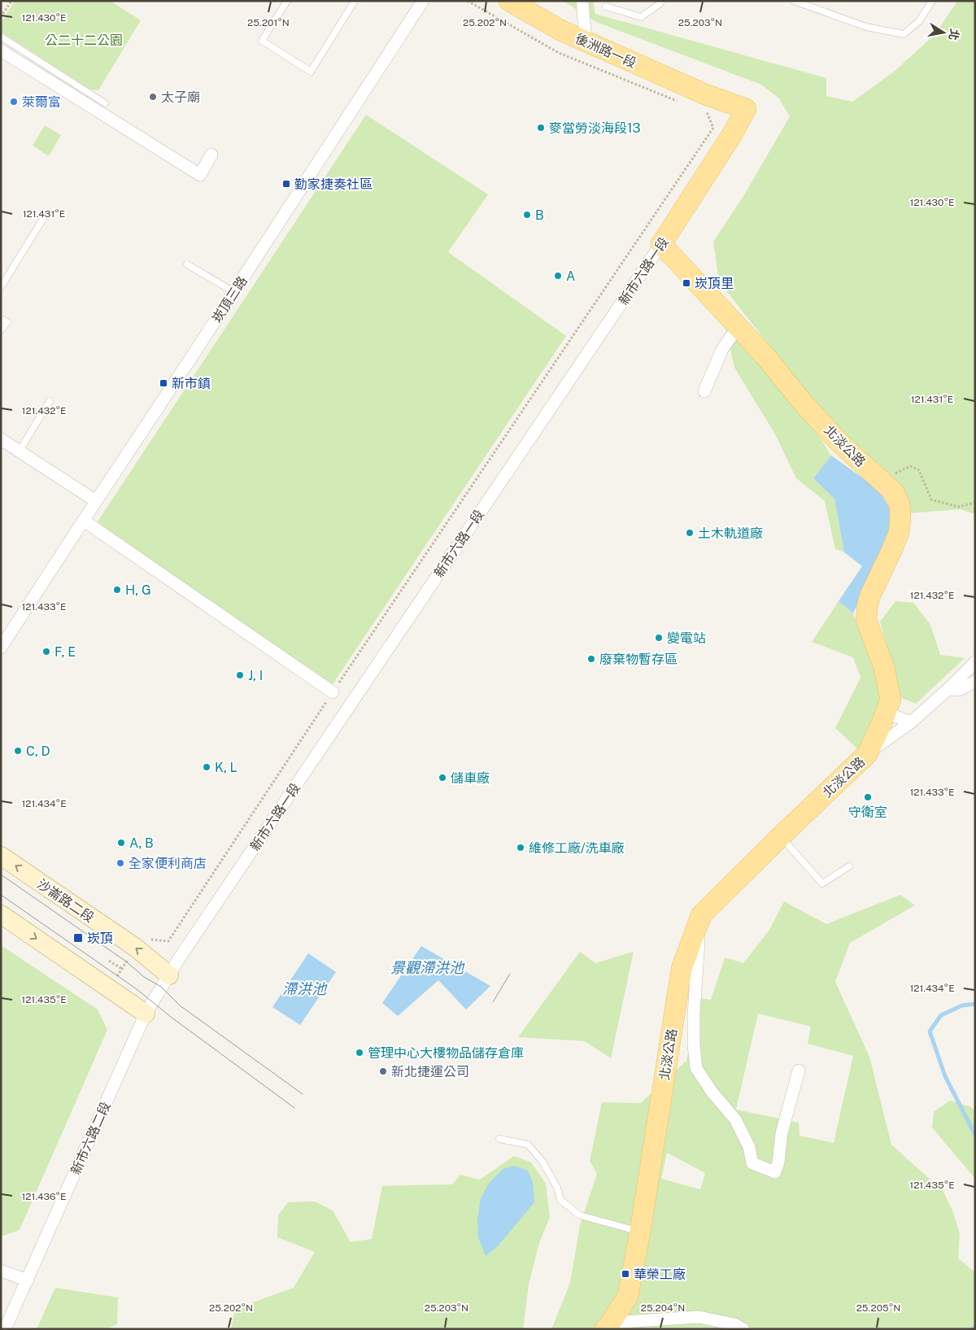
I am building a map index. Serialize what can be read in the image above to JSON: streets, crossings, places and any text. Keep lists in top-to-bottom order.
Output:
{
  "streets": {
    "main road": ["後洲路一段", "新市六路一段", "北淡公路"],
    "street": ["崁頂三路", "沙崙路二段", "新市六路二段"]
  },
  "crossings": [
    ["後洲路一段", "新市六路一段"],
    ["新市六路一段", "北淡公路"],
    ["新市六路一段", "沙崙路二段"],
    ["新市六路一段", "新市六路二段"]
  ],
  "water": ["景觀滯洪池", "滯洪池"],
  "parks": ["公二十二公園"],
  "places": {
    "other": [
      "太子廟",
      "萊爾富",
      "麥當勞淡海段13",
      "B",
      "A",
      "土木軌道廠",
      "H, G",
      "變電站",
      "F, E",
      "廢棄物暫存區",
      "J, I",
      "C, D",
      "K, L",
      "儲車廠",
      "守衛室",
      "A, B",
      "維修工廠/洗車廠",
      "全家便利商店",
      "管理中心大樓物品儲存倉庫",
      "新北捷運公司"
    ],
    "transit": [
      "勤家捷奏社區",
      "崁頂里",
      "新市鎮",
      "崁頂",
      "華榮工廠"
    ]
  },
  "north": "right",
  "coordinates": [
    "121.430°E",
    "25.201°N",
    "25.202°N",
    "25.203°N",
    "121.431°E",
    "121.432°E",
    "121.433°E",
    "121.434°E",
    "121.435°E",
    "121.436°E",
    "25.204°N",
    "25.205°N"
  ]
}
